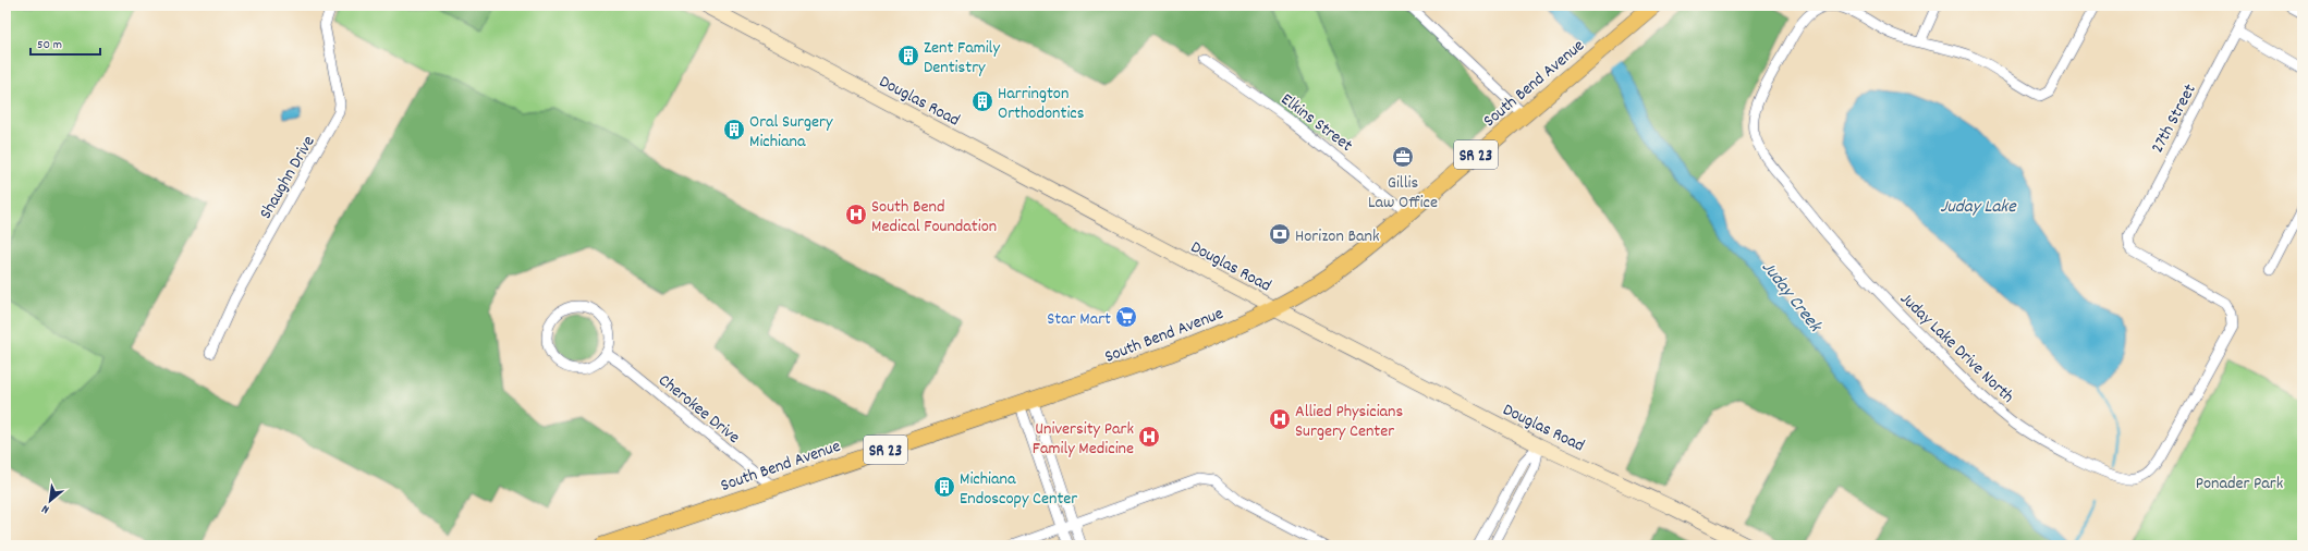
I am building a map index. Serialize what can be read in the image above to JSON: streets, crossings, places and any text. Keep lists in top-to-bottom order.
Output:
{
  "streets": {
    "main road": ["South Bend Avenue", "SR 23"],
    "street": [
      "Douglas Road",
      "27th Street",
      "Elkins Street",
      "Shaughn Drive",
      "Juday Lake Drive North",
      "Cherokee Drive"
    ]
  },
  "crossings": [
    ["South Bend Avenue", "Douglas Road"],
    ["South Bend Avenue", "Elkins Street"],
    ["South Bend Avenue", "Cherokee Drive"],
    ["27th Street", "Juday Lake Drive North"]
  ],
  "water": ["Juday Lake", "Juday Creek"],
  "parks": ["Ponader Park"],
  "places": {
    "building": [
      "Zent Family Dentistry",
      "Harrington Orthodontics",
      "Oral Surgery Michiana",
      "Michiana Endoscopy Center"
    ],
    "office": ["Gillis Law Office"],
    "hospital": ["South Bend Medical Foundation", "Allied Physicians Surgery Center", "University Park Family Medicine"],
    "bank": ["Horizon Bank"],
    "supermarket": ["Star Mart"]
  },
  "scale_bar": "50 m",
  "north": "bottom left"
}
